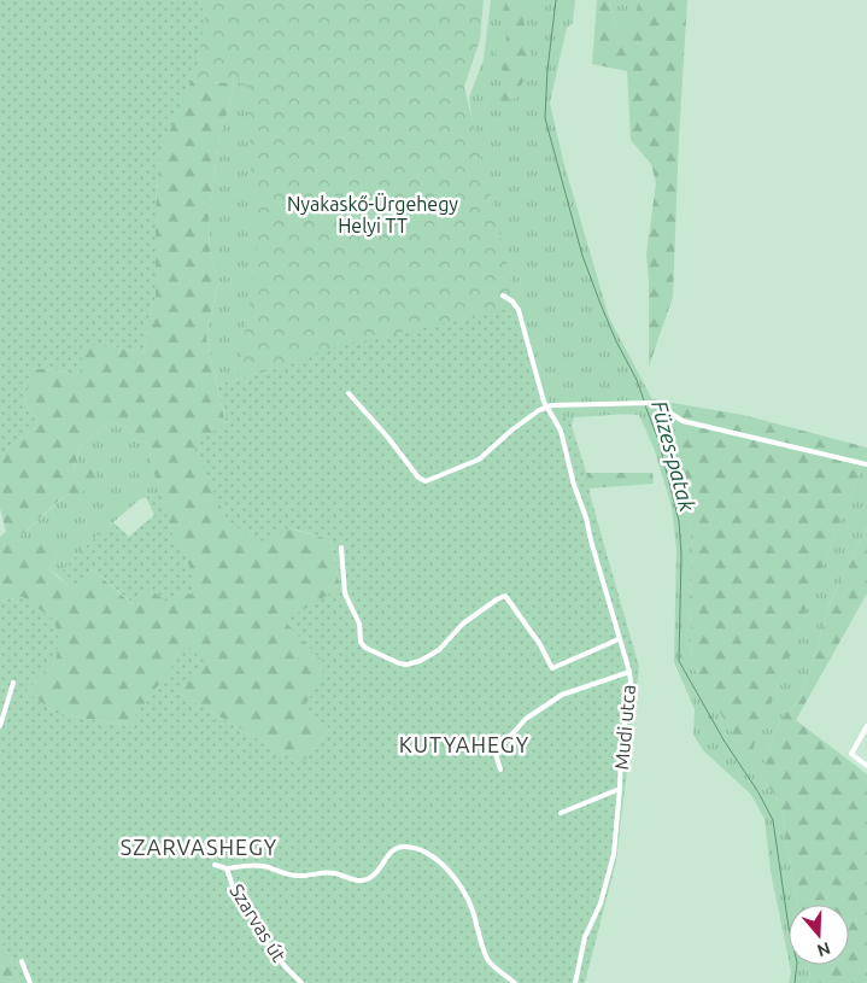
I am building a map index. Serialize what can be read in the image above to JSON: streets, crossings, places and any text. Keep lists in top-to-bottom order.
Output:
{
  "streets": {
    "street": ["Mudi utca", "Szarvas út"]
  },
  "districts": ["KUTYAHEGY", "SZARVASHEGY"],
  "water": ["Füzes-patak"],
  "parks": ["Nyakaskő-Ürgehegy Helyi TT"],
  "north": "bottom"
}
